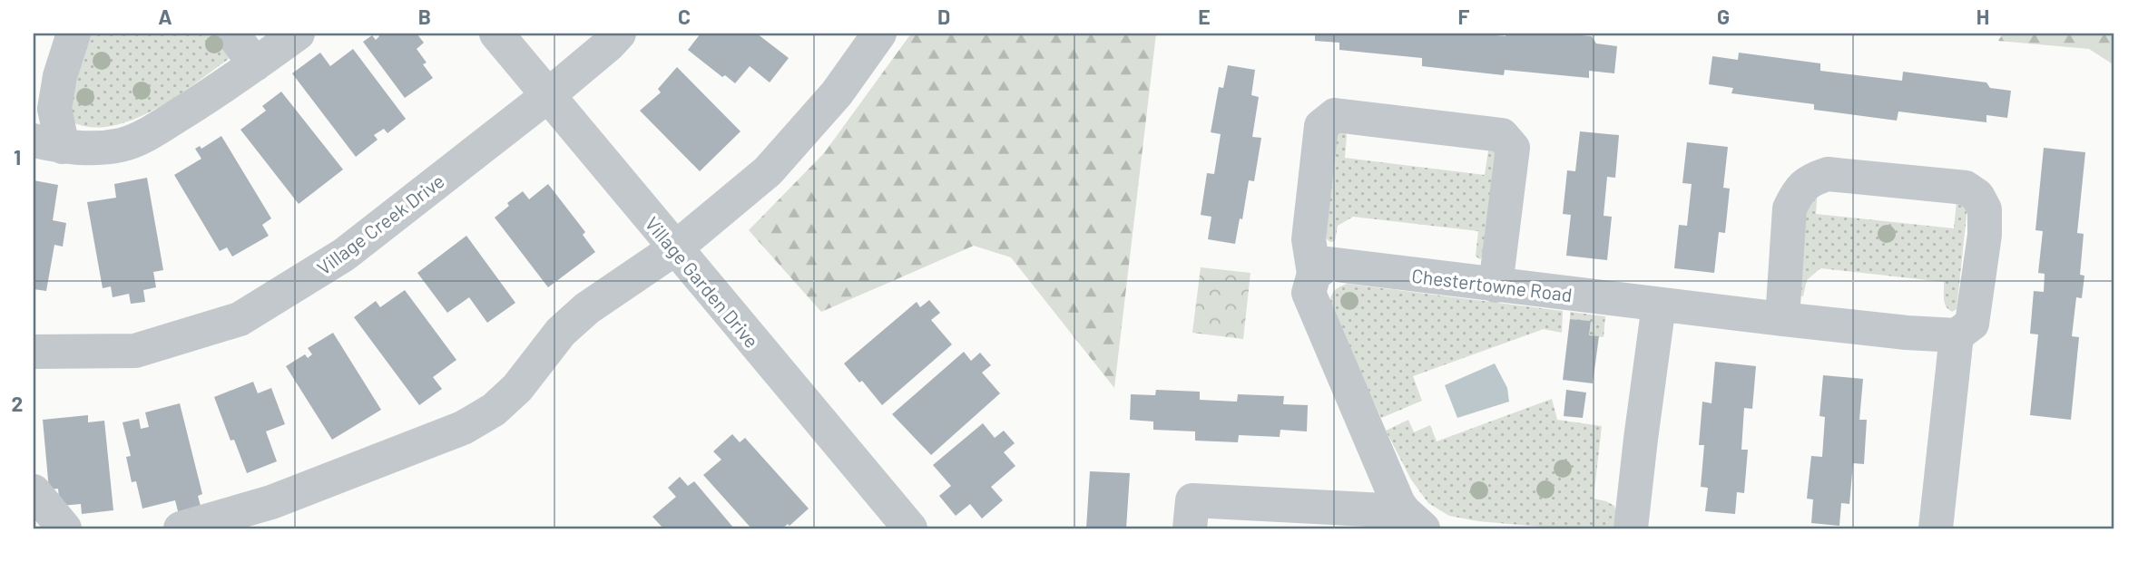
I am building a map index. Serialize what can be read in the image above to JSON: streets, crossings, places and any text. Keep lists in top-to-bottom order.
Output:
{
  "streets": {
    "street": ["Village Creek Drive", "Village Garden Drive", "Chestertowne Road"]
  },
  "crossings": [
    ["Village Creek Drive", "Village Garden Drive"]
  ],
  "grid": {
    "columns": [
      "A",
      "B",
      "C",
      "D",
      "E",
      "F",
      "G",
      "H"
    ],
    "rows": ["1", "2"]
  }
}
